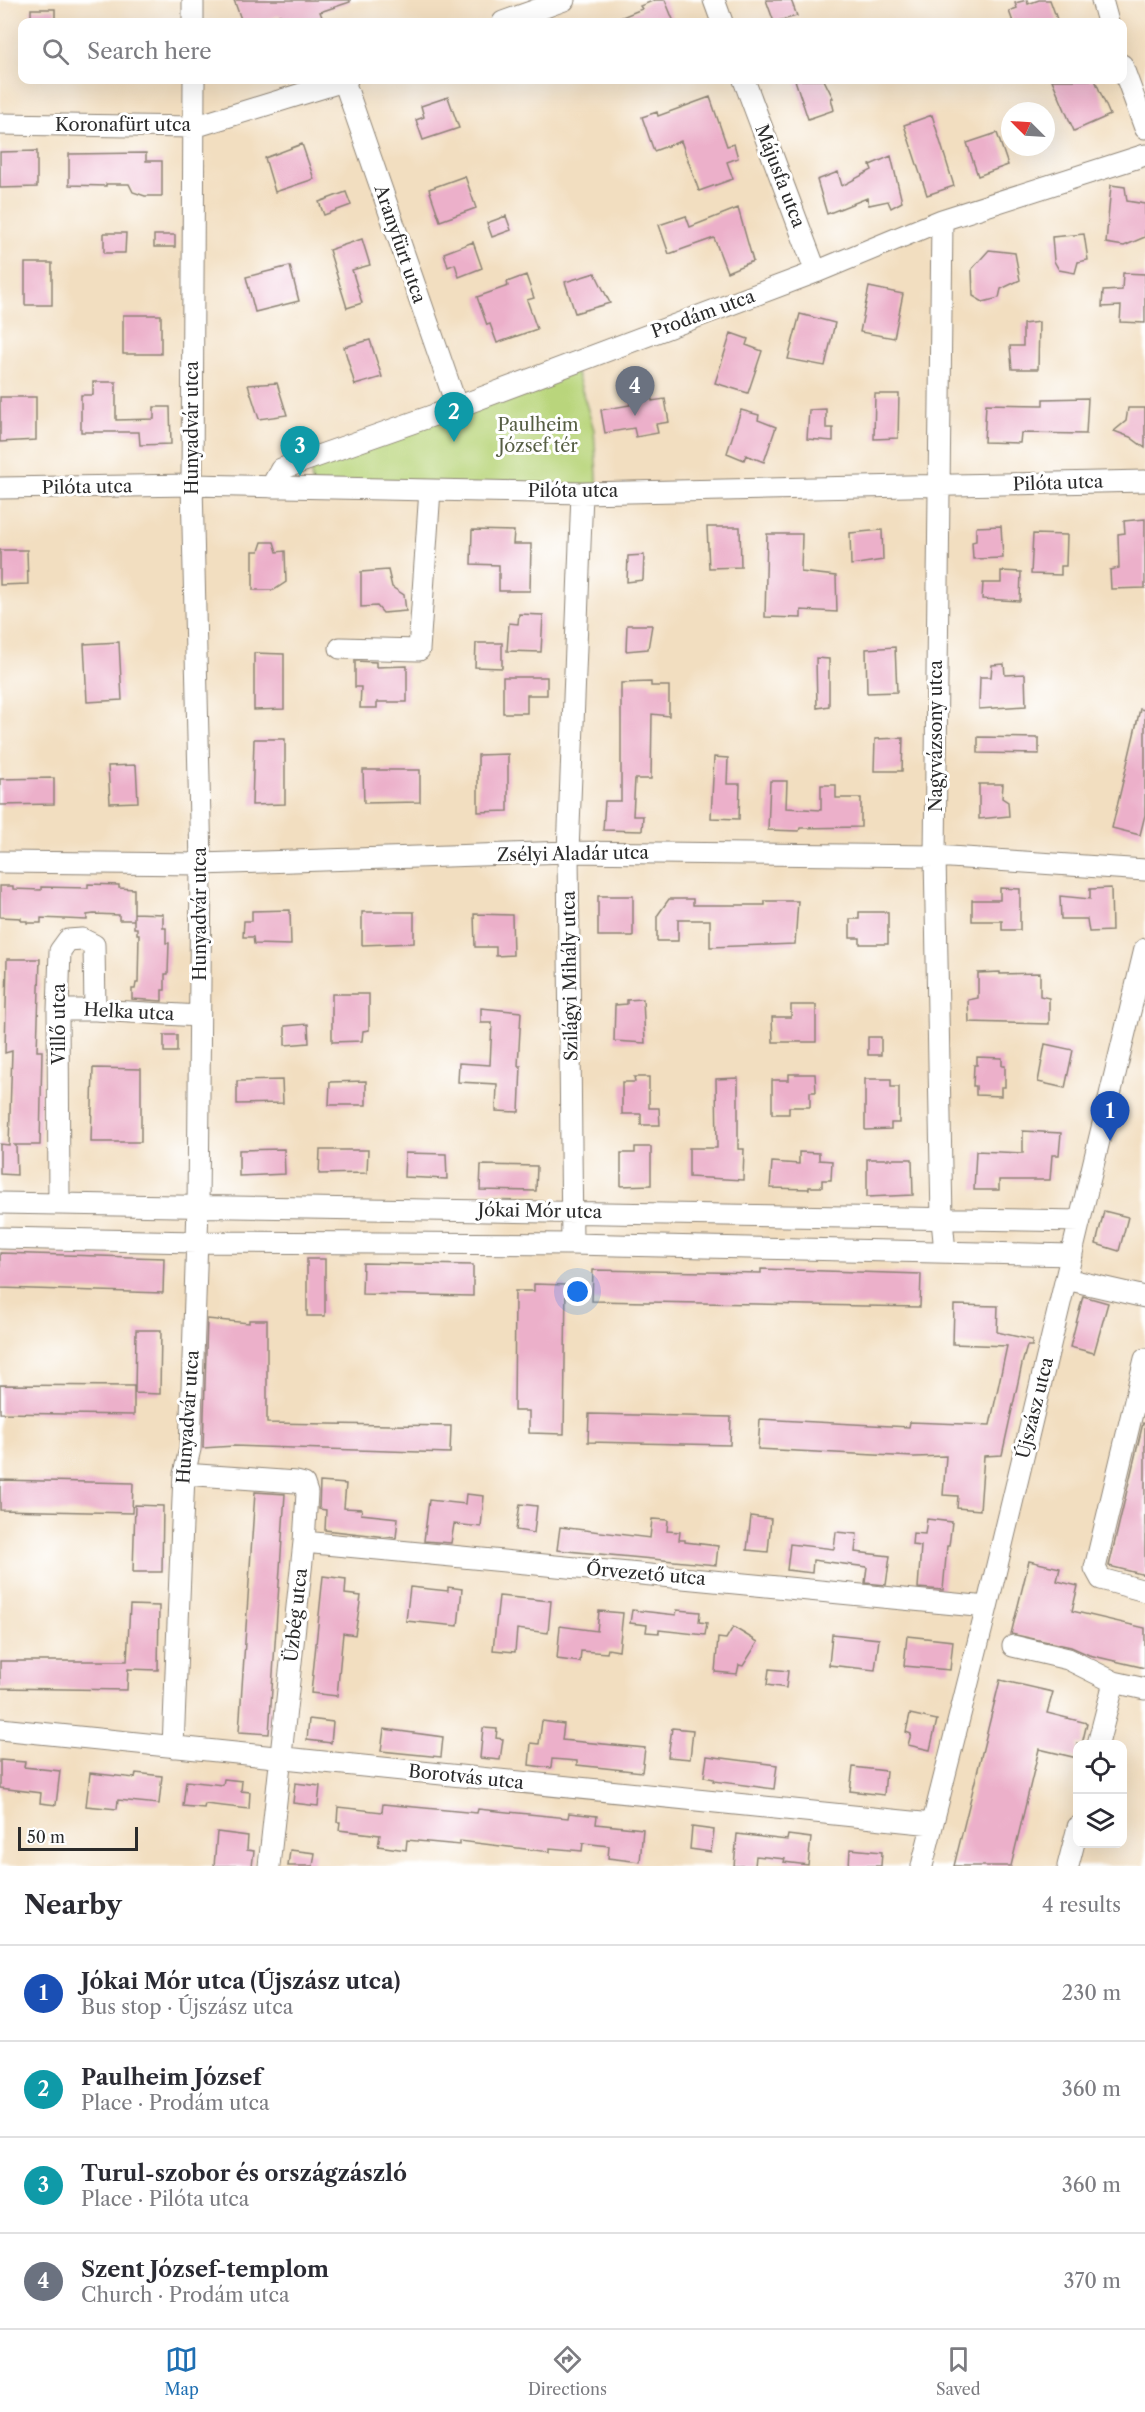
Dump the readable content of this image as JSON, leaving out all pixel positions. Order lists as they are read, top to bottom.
{
  "streets": {
    "street": [
      "Koronafürt utca",
      "Májusfa utca",
      "Aranyfürt utca",
      "Prodám utca",
      "Hunyadvár utca",
      "Pilóta utca",
      "Nagyvázsony utca",
      "Zsélyi Aladár utca",
      "Szilágyi Mihály utca",
      "Helka utca",
      "Villő utca",
      "Jókai Mór utca",
      "Újszász utca",
      "Őrvezető utca",
      "Üzbég utca",
      "Borotvás utca"
    ]
  },
  "crossings": [
    ["Koronafürt utca", "Hunyadvár utca"],
    ["Májusfa utca", "Prodám utca"],
    ["Aranyfürt utca", "Prodám utca"],
    ["Prodám utca", "Pilóta utca"],
    ["Prodám utca", "Nagyvázsony utca"],
    ["Hunyadvár utca", "Pilóta utca"],
    ["Hunyadvár utca", "Zsélyi Aladár utca"],
    ["Hunyadvár utca", "Helka utca"],
    ["Hunyadvár utca", "Jókai Mór utca"],
    ["Hunyadvár utca", "Üzbég utca"],
    ["Hunyadvár utca", "Borotvás utca"],
    ["Pilóta utca", "Nagyvázsony utca"],
    ["Pilóta utca", "Szilágyi Mihály utca"],
    ["Nagyvázsony utca", "Zsélyi Aladár utca"],
    ["Nagyvázsony utca", "Jókai Mór utca"],
    ["Zsélyi Aladár utca", "Szilágyi Mihály utca"],
    ["Szilágyi Mihály utca", "Jókai Mór utca"],
    ["Helka utca", "Villő utca"],
    ["Villő utca", "Jókai Mór utca"],
    ["Jókai Mór utca", "Újszász utca"],
    ["Újszász utca", "Őrvezető utca"],
    ["Újszász utca", "Borotvás utca"],
    ["Őrvezető utca", "Üzbég utca"],
    ["Üzbég utca", "Borotvás utca"]
  ],
  "parks": ["Paulheim József tér"],
  "scale_bar": "50 m",
  "north": "top left",
  "page": {
    "search": "Search here",
    "pins": [
      "4",
      "2",
      "3",
      "1"
    ],
    "scale": "50 m",
    "heading": ["Nearby", "4 results"],
    "list": [
      {
        "mark": "1",
        "name": "Jókai Mór utca (Újszász utca)",
        "note": "Bus stop · Újszász utca",
        "value": "230 m"
      },
      {
        "mark": "2",
        "name": "Paulheim József",
        "note": "Place · Prodám utca",
        "value": "360 m"
      },
      {
        "mark": "3",
        "name": "Turul-szobor és országzászló",
        "note": "Place · Pilóta utca",
        "value": "360 m"
      },
      {
        "mark": "4",
        "name": "Szent József-templom",
        "note": "Church · Prodám utca",
        "value": "370 m"
      }
    ],
    "nav": ["Map", "Directions", "Saved"]
  }
}
